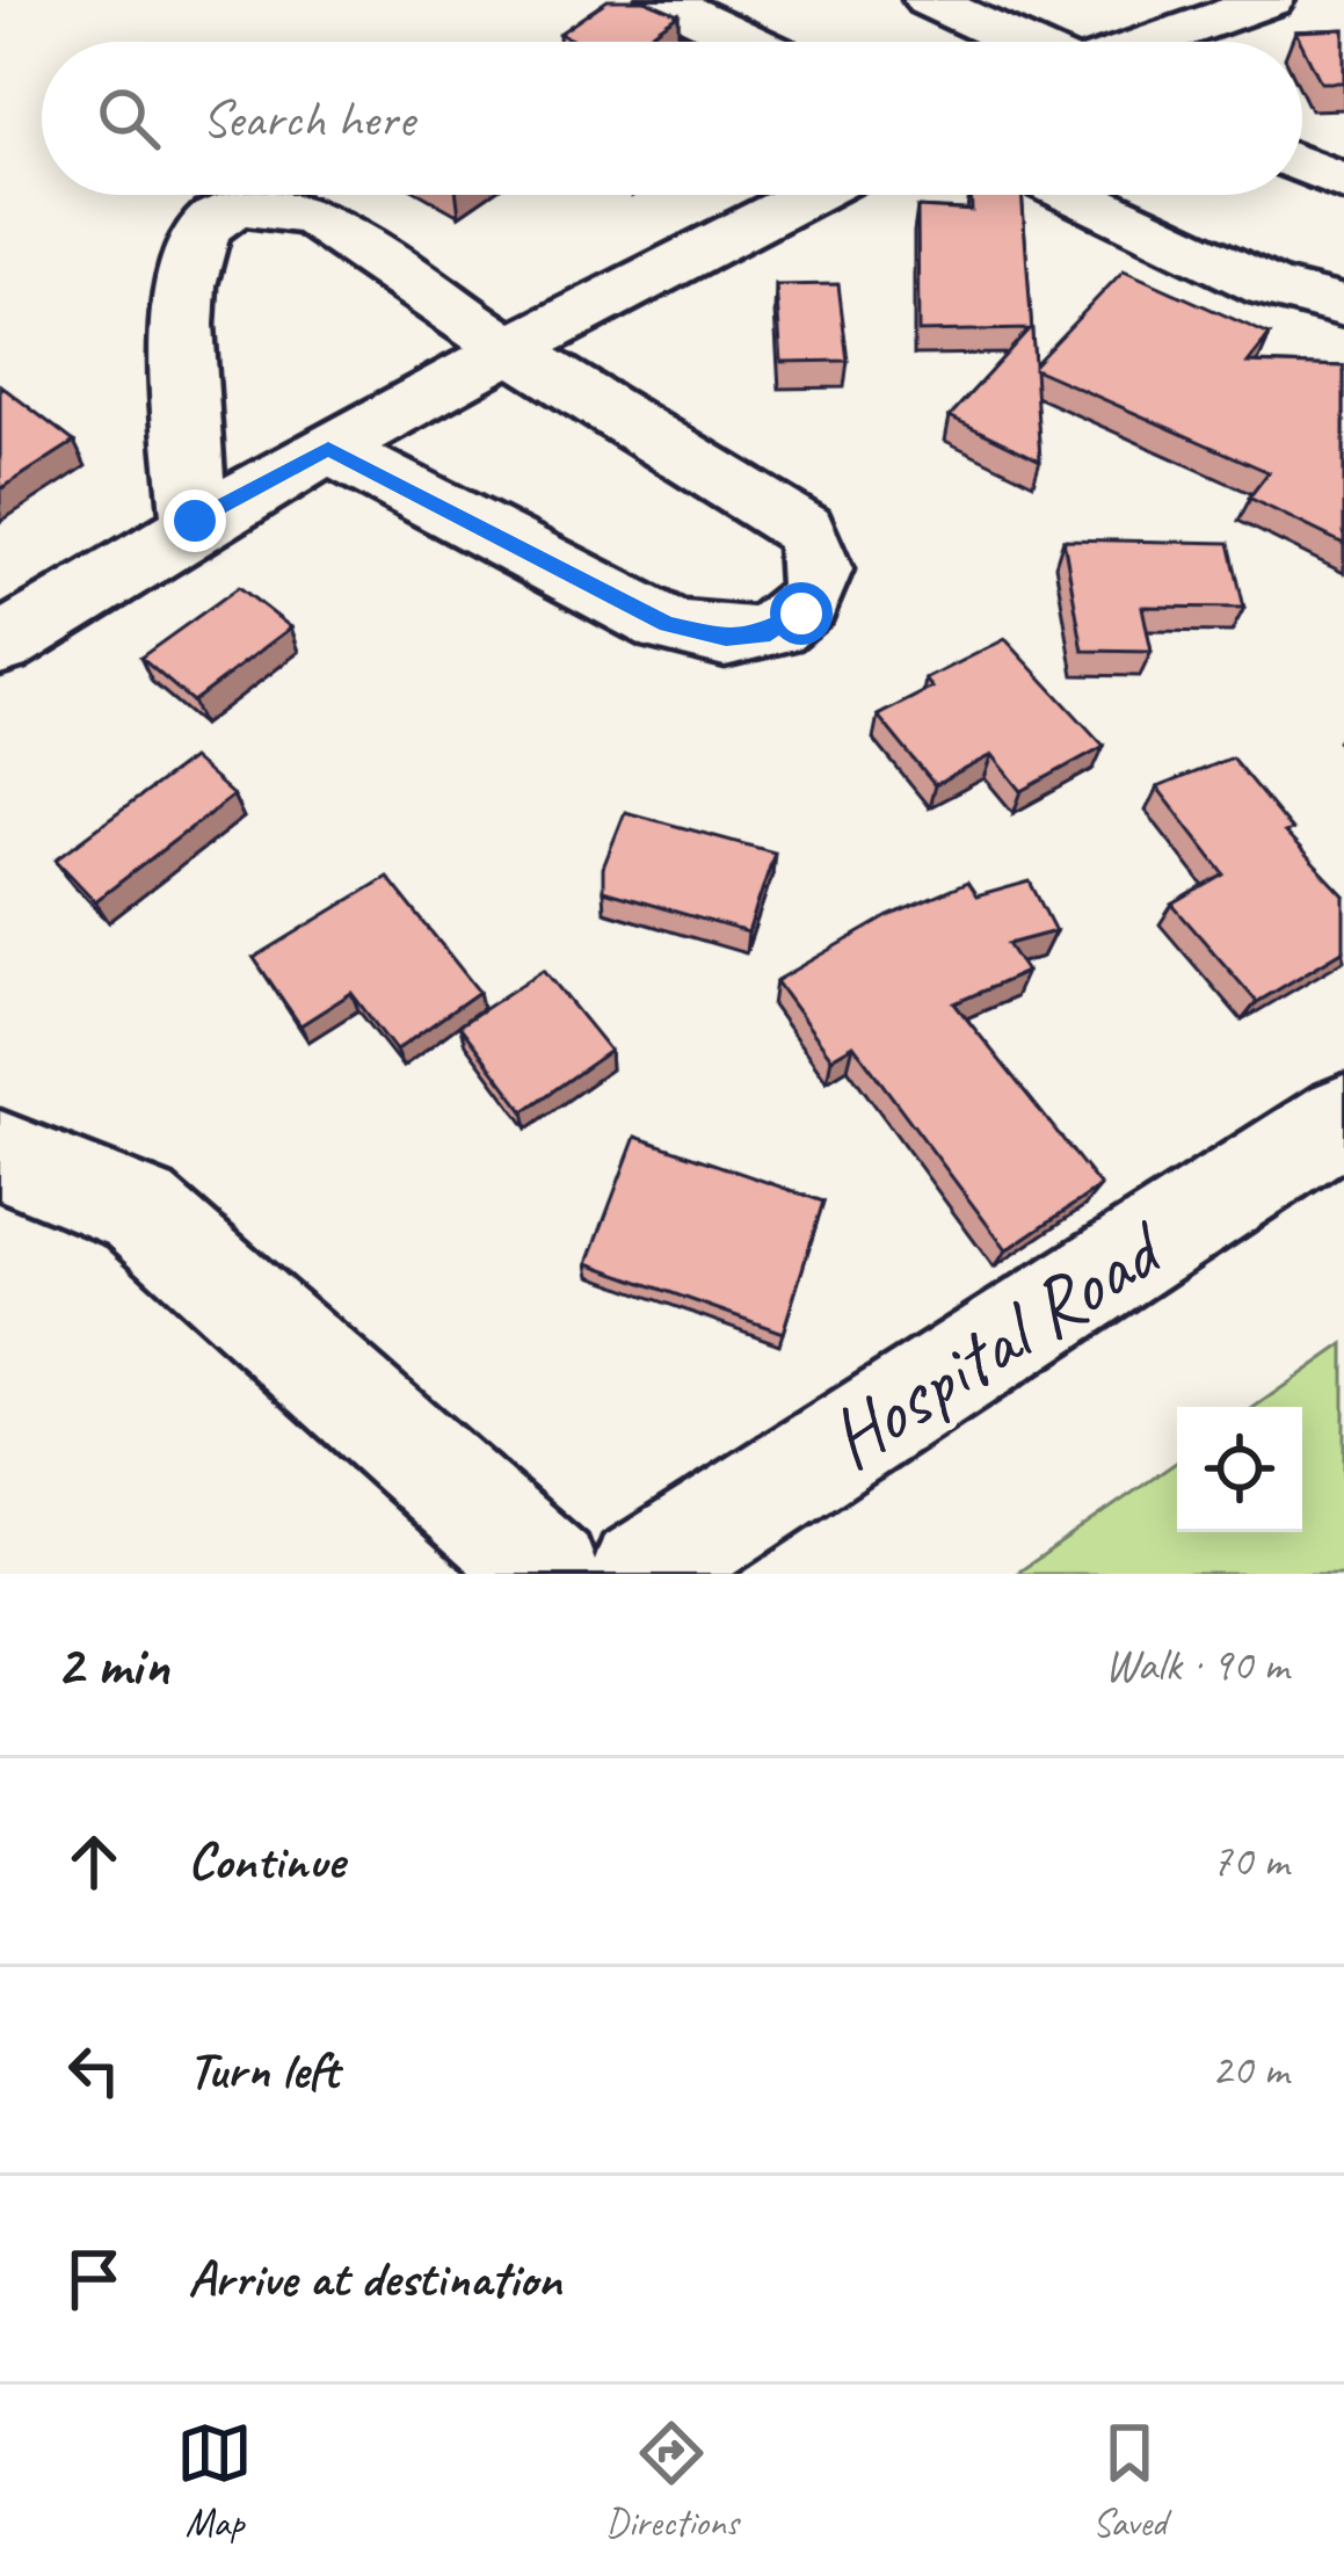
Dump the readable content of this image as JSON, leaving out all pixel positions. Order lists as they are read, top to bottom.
{
  "streets": {
    "street": ["Hospital Road"]
  },
  "page": {
    "search": "Search here",
    "heading": ["2 min", "Walk · 90 m"],
    "list": [
      ["Continue", "70 m"],
      ["Turn left", "20 m"],
      "Arrive at destination"
    ],
    "nav": ["Map", "Directions", "Saved"]
  }
}
